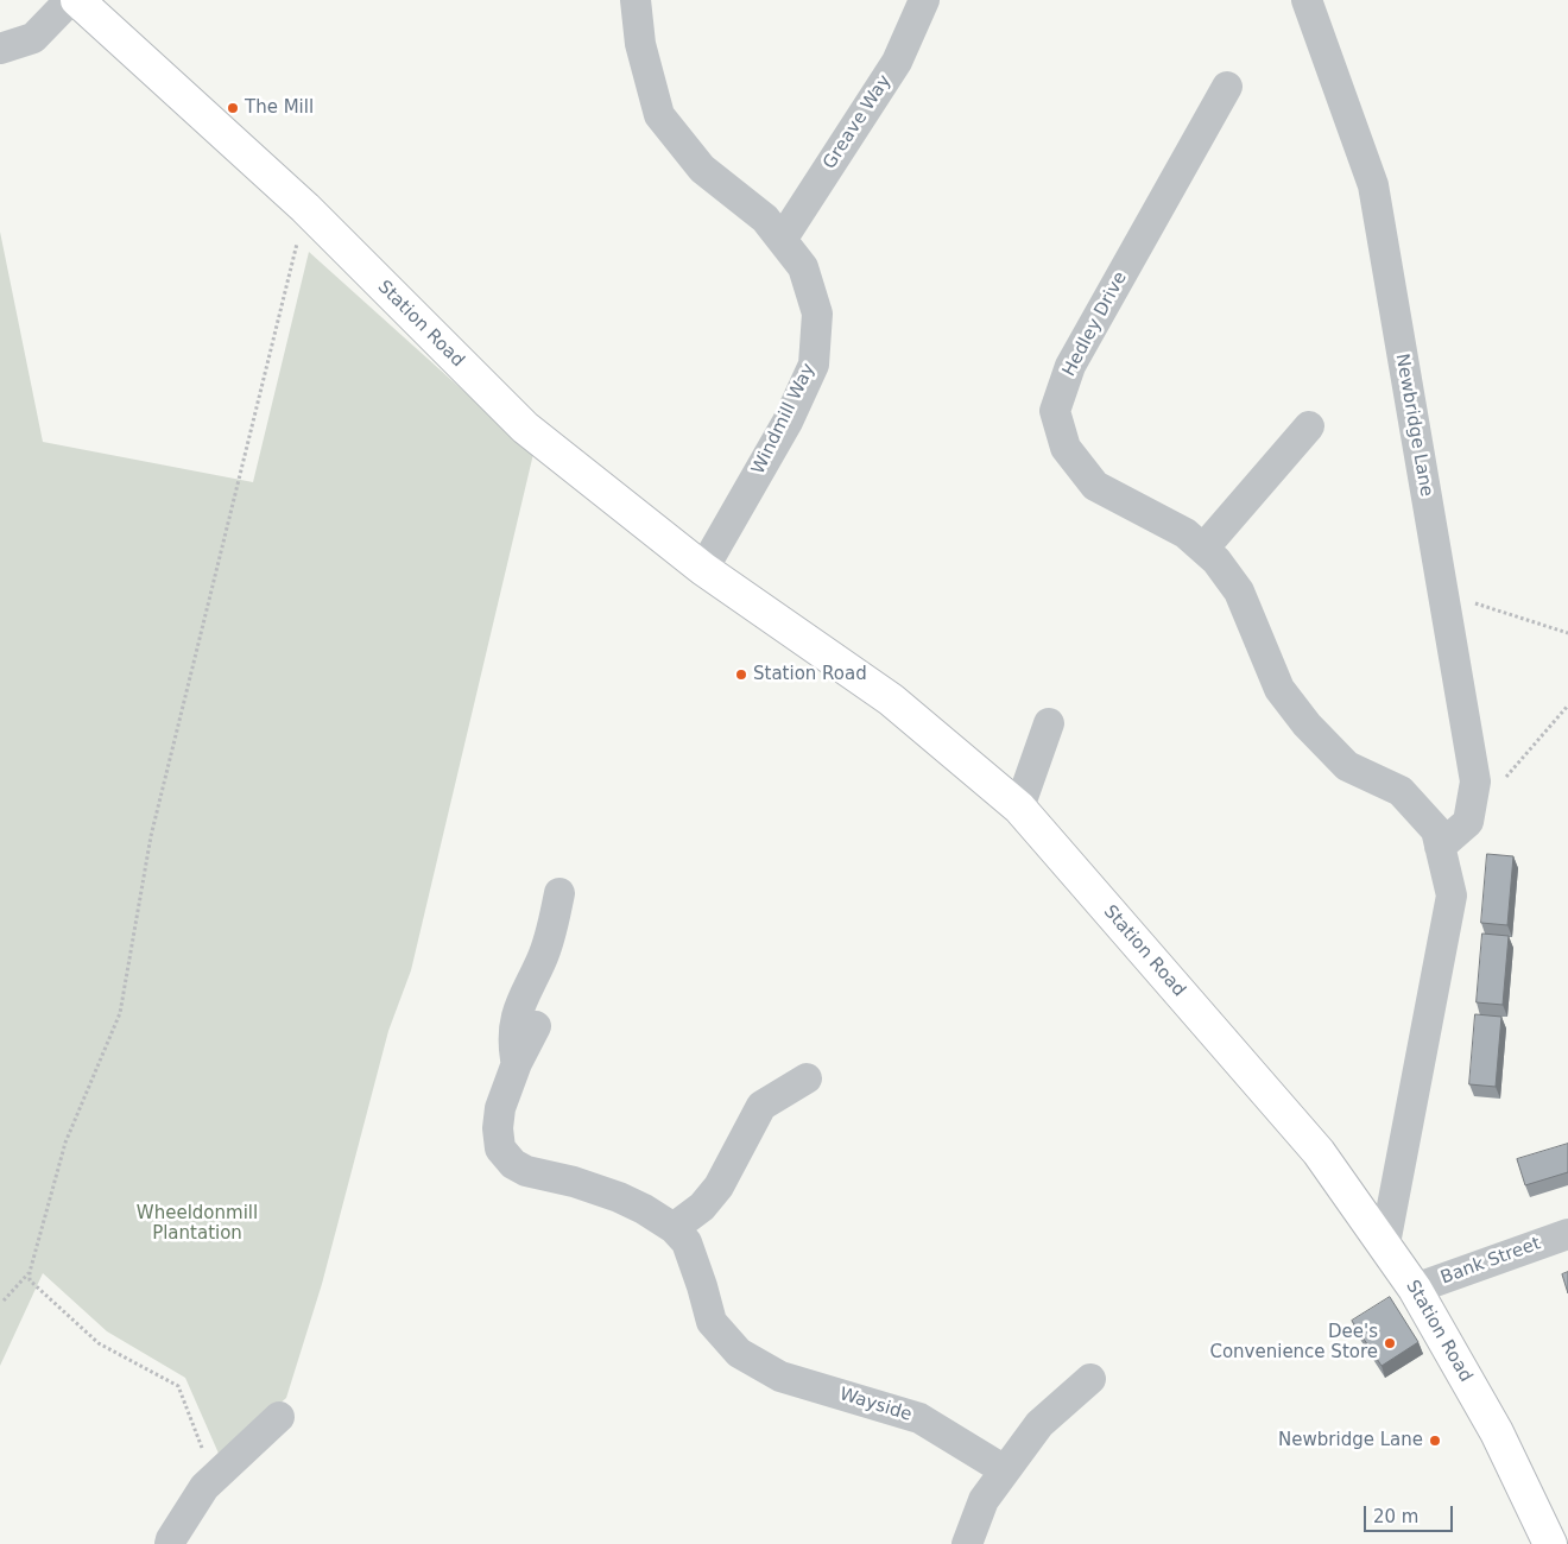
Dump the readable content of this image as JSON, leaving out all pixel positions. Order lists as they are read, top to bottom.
{
  "streets": {
    "main road": ["Station Road"],
    "street": [
      "Greave Way",
      "Hedley Drive",
      "Windmill Way",
      "Newbridge Lane",
      "Bank Street",
      "Wayside"
    ]
  },
  "crossings": [
    ["Greave Way", "Windmill Way"],
    ["Station Road", "Windmill Way"],
    ["Station Road", "Bank Street"],
    ["Hedley Drive", "Newbridge Lane"]
  ],
  "parks": ["Wheeldonmill Plantation"],
  "places": [
    "The Mill",
    "Station Road",
    "Dee's Convenience Store",
    "Newbridge Lane"
  ],
  "scale_bar": "20 m"
}
